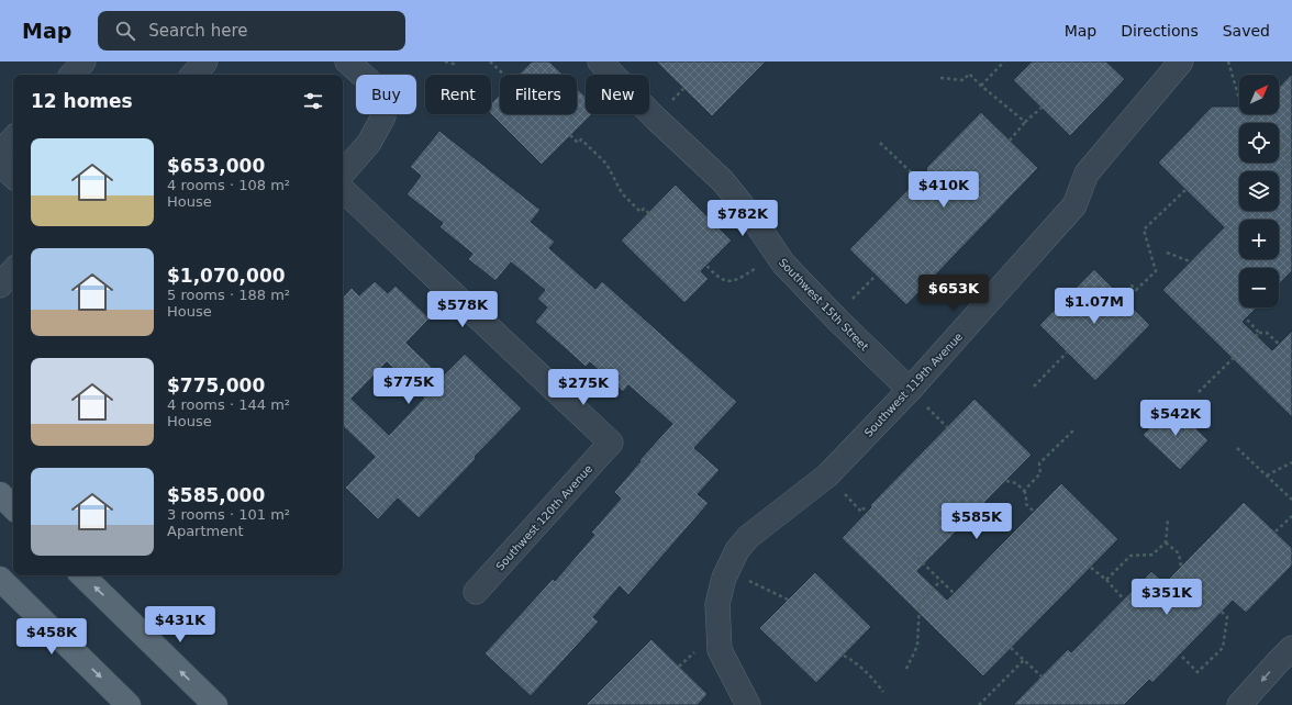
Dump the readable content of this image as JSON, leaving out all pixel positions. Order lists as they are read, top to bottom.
{
  "streets": {
    "street": ["Southwest 15th Street", "Southwest 119th Avenue", "Southwest 120th Avenue"]
  },
  "crossings": [
    ["Southwest 15th Street", "Southwest 119th Avenue"]
  ],
  "north": "top right",
  "page": {
    "header": "Map",
    "search": "Search here",
    "nav": ["Map", "Directions", "Saved"],
    "map_buttons": ["+", "−"],
    "chip": [
      "Buy",
      "Rent",
      "Filters",
      "New"
    ],
    "heading": "12 homes",
    "list": [
      {
        "name": "$653,000",
        "note": "4 rooms · 108 m² · House"
      },
      {
        "name": "$1,070,000",
        "note": "5 rooms · 188 m² · House"
      },
      {
        "name": "$775,000",
        "note": "4 rooms · 144 m² · House"
      },
      {
        "name": "$585,000",
        "note": "3 rooms · 101 m² · Apartment"
      }
    ],
    "price": [
      "$410K",
      "$782K",
      "$653K",
      "$1.07M",
      "$578K",
      "$775K",
      "$275K",
      "$542K",
      "$585K",
      "$351K",
      "$431K",
      "$458K"
    ]
  }
}
